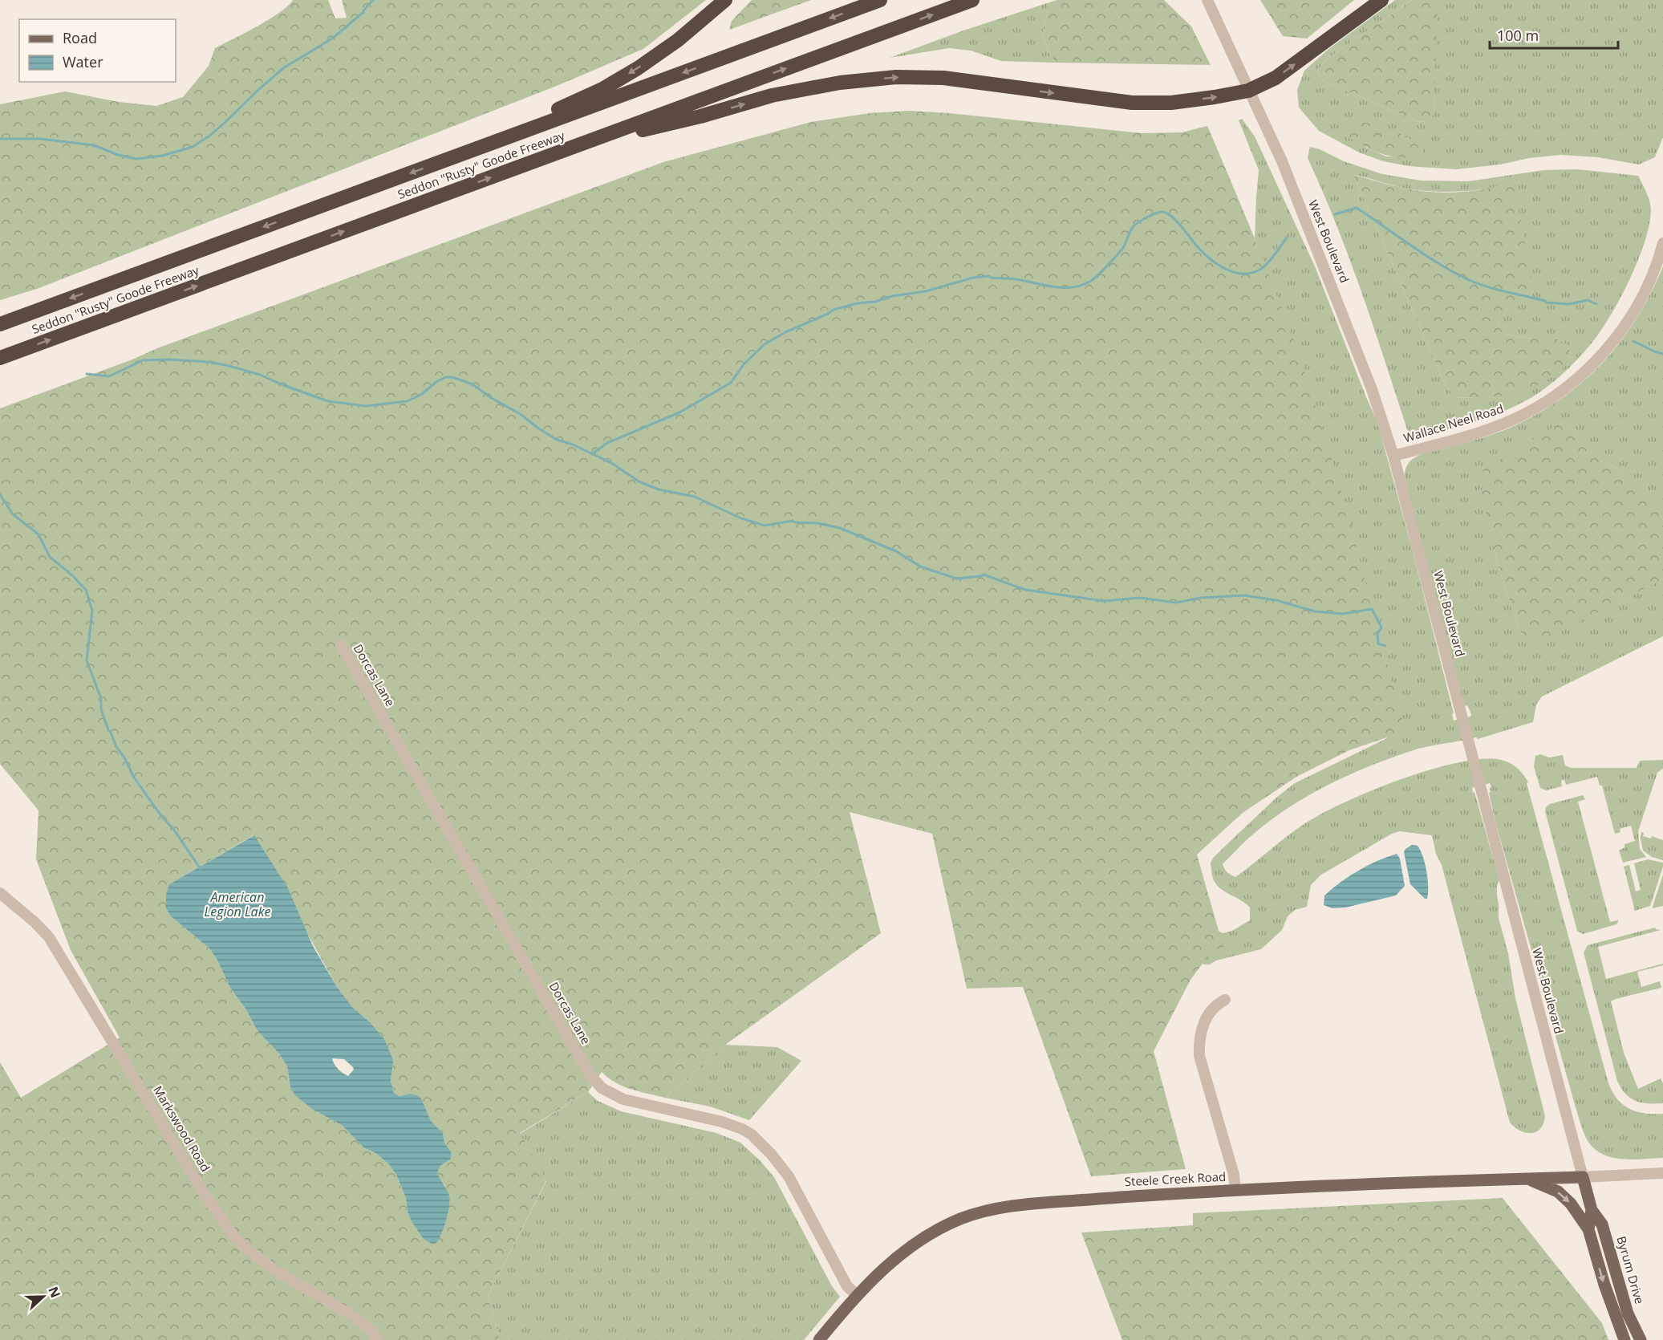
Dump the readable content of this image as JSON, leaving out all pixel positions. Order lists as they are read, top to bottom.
{
  "streets": {
    "highway": ["Seddon \"Rusty\" Goode Freeway"],
    "main road": ["Steele Creek Road", "Byrum Drive"],
    "street": [
      "West Boulevard",
      "Wallace Neel Road",
      "Dorcas Lane",
      "Markswood Road"
    ]
  },
  "crossings": [
    ["West Boulevard", "Wallace Neel Road"],
    ["West Boulevard", "Steele Creek Road"],
    ["West Boulevard", "Byrum Drive"],
    ["Dorcas Lane", "Steele Creek Road"],
    ["Steele Creek Road", "Byrum Drive"]
  ],
  "water": ["American Legion Lake"],
  "legend": ["Road", "Water"],
  "scale_bar": "100 m",
  "north": "right"
}
